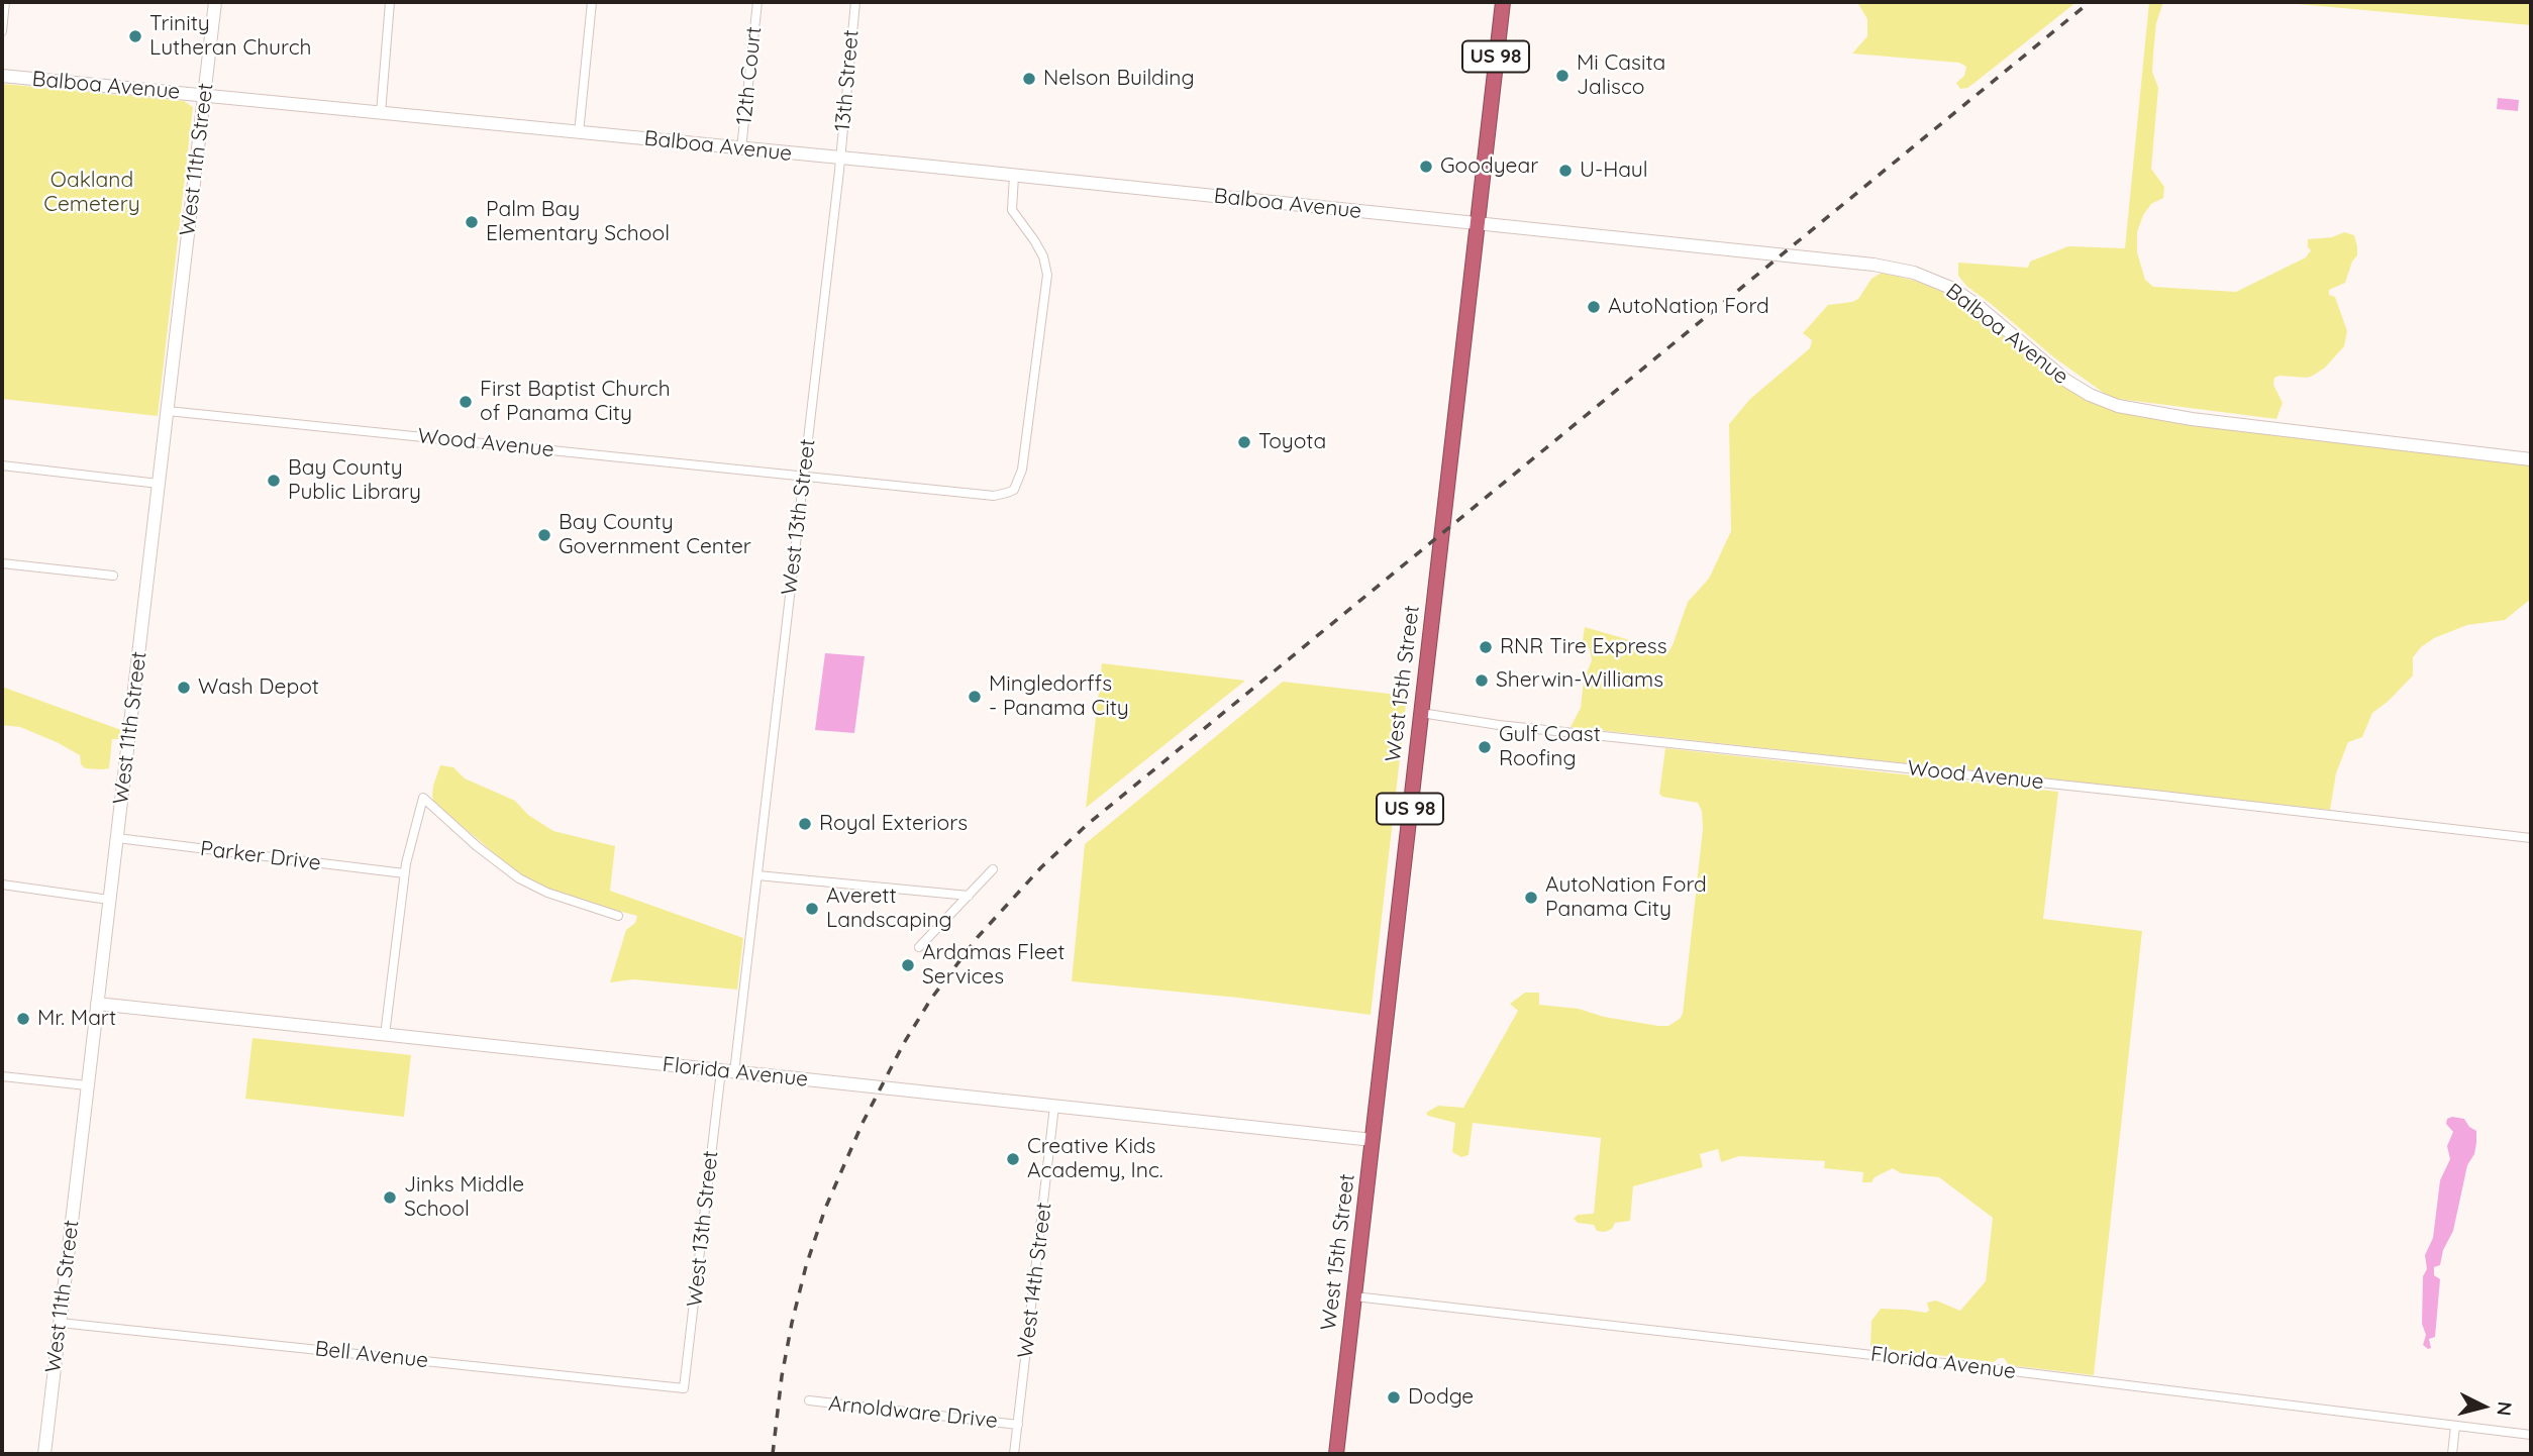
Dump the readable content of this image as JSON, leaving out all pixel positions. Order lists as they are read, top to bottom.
{
  "streets": {
    "highway": ["US 98", "West 15th Street"],
    "street": [
      "12th Court",
      "13th Street",
      "Balboa Avenue",
      "West 11th Street",
      "Wood Avenue",
      "West 13th Street",
      "Parker Drive",
      "Florida Avenue",
      "West 14th Street",
      "Bell Avenue",
      "Arnoldware Drive"
    ]
  },
  "crossings": [
    ["12th Court", "Balboa Avenue"],
    ["13th Street", "Balboa Avenue"],
    ["13th Street", "West 13th Street"],
    ["Balboa Avenue", "West 11th Street"],
    ["Balboa Avenue", "Wood Avenue"],
    ["Balboa Avenue", "West 13th Street"],
    ["Balboa Avenue", "West 15th Street"],
    ["West 11th Street", "Wood Avenue"],
    ["West 11th Street", "Parker Drive"],
    ["West 11th Street", "Florida Avenue"],
    ["West 11th Street", "Bell Avenue"],
    ["Wood Avenue", "West 13th Street"],
    ["Wood Avenue", "West 15th Street"],
    ["West 13th Street", "Florida Avenue"],
    ["West 13th Street", "Bell Avenue"],
    ["West 15th Street", "Florida Avenue"],
    ["Florida Avenue", "West 14th Street"],
    ["West 14th Street", "Arnoldware Drive"]
  ],
  "parks": ["Oakland Cemetery"],
  "places": [
    "Trinity Lutheran Church",
    "Mi Casita Jalisco",
    "Nelson Building",
    "Goodyear",
    "U-Haul",
    "Palm Bay Elementary School",
    "AutoNation Ford",
    "First Baptist Church of Panama City",
    "Toyota",
    "Bay County Public Library",
    "Bay County Government Center",
    "RNR Tire Express",
    "Sherwin-Williams",
    "Wash Depot",
    "Mingledorffs - Panama City",
    "Gulf Coast Roofing",
    "Royal Exteriors",
    "AutoNation Ford Panama City",
    "Averett Landscaping",
    "Ardamas Fleet Services",
    "Mr. Mart",
    "Creative Kids Academy, Inc.",
    "Jinks Middle School",
    "Dodge"
  ],
  "north": "right"
}
